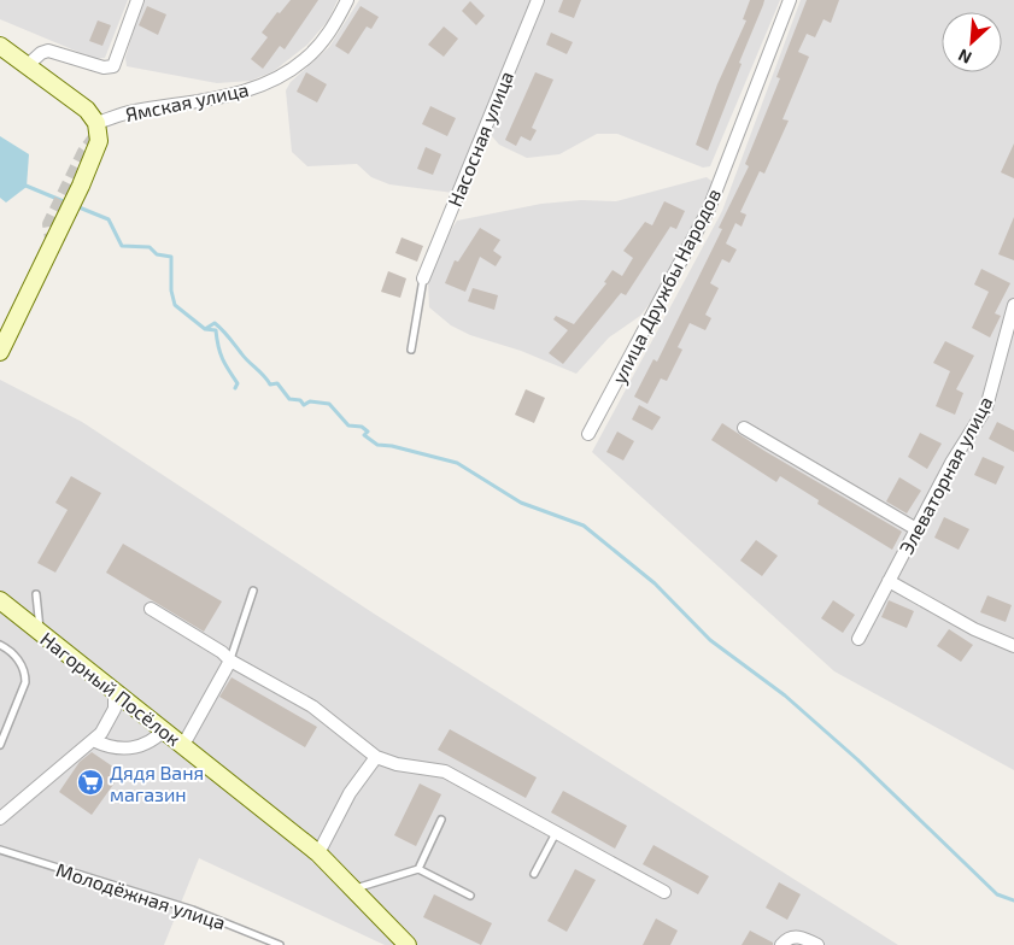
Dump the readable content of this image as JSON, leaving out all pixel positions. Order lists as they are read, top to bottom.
{
  "streets": {
    "street": [
      "Ямская улица",
      "Насосная улица",
      "улица Дружбы Народов",
      "Элеваторная улица",
      "Нагорный Посёлок"
    ],
    "lane": ["Молодёжная улица"]
  },
  "places": {
    "supermarket": ["Дядя Ваня магазин"]
  },
  "north": "bottom left"
}
